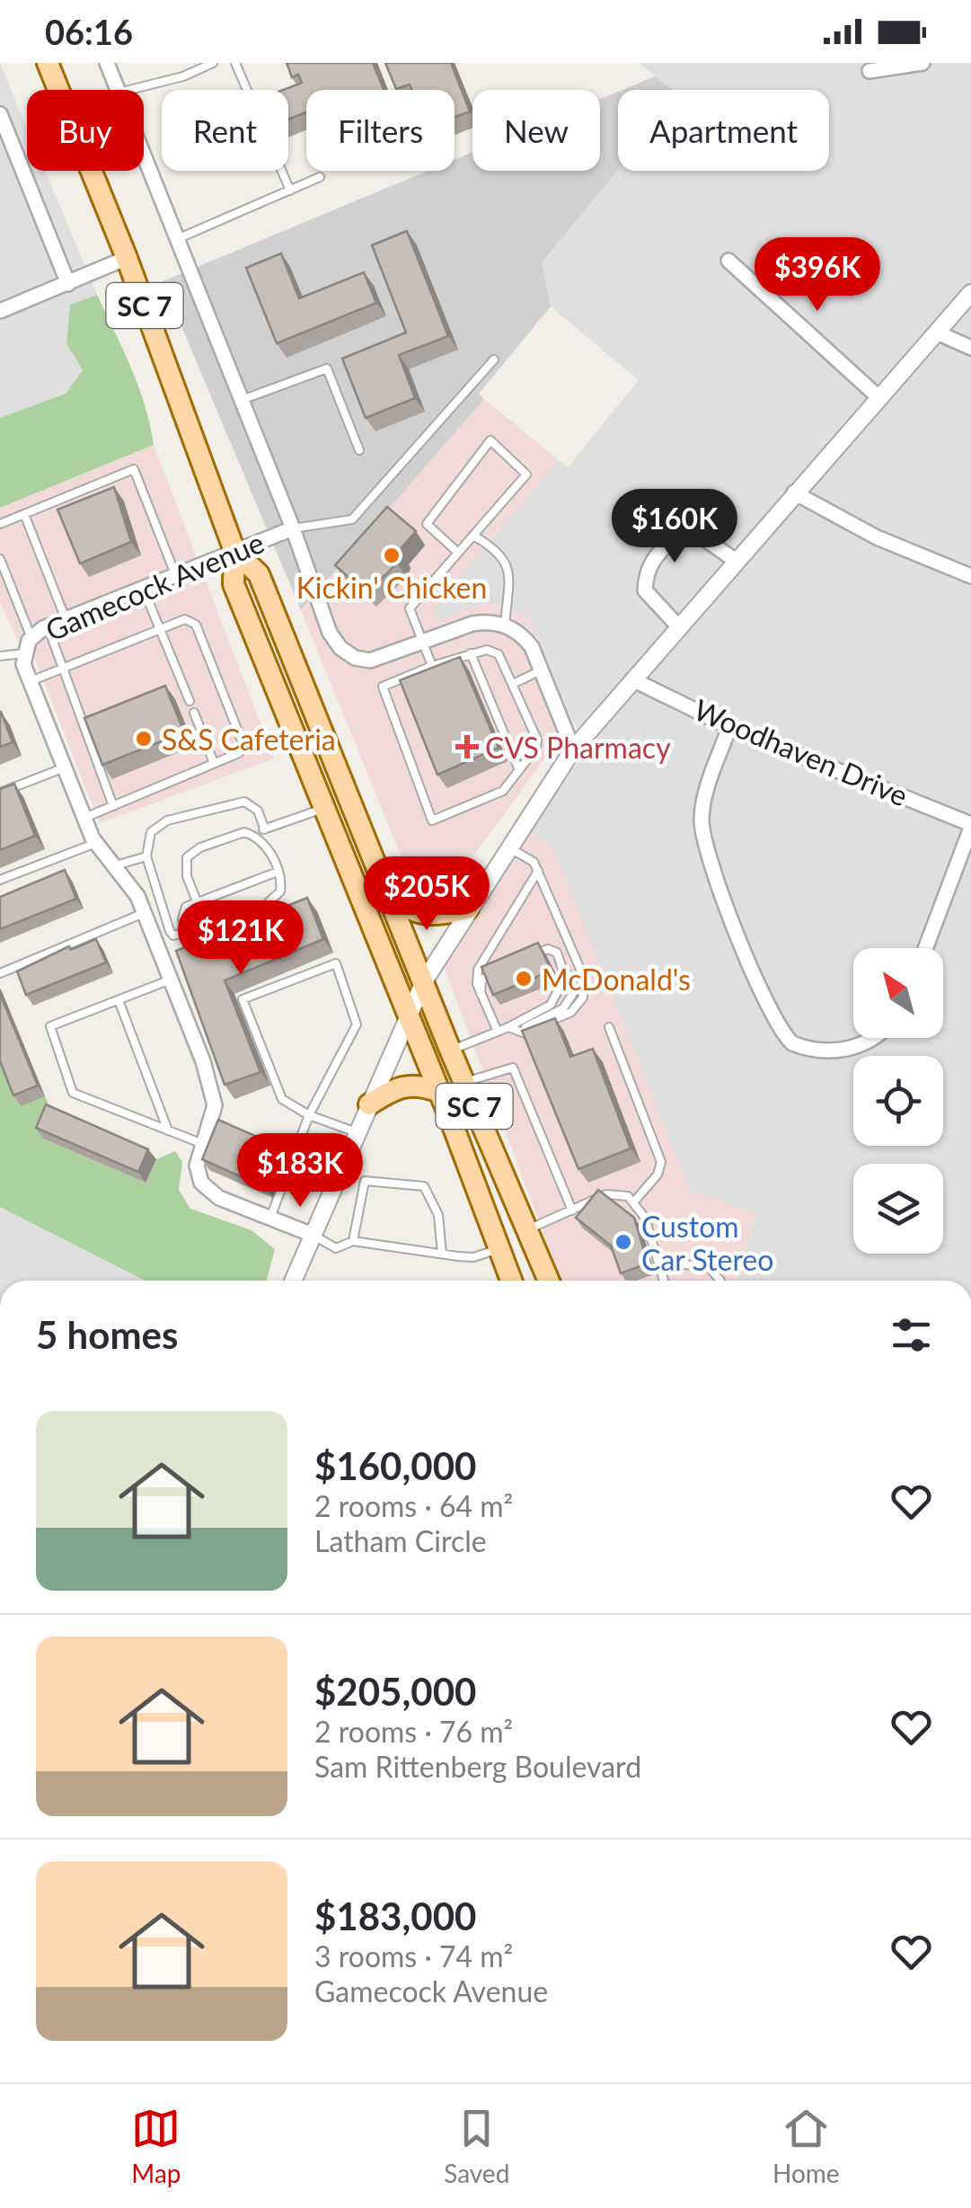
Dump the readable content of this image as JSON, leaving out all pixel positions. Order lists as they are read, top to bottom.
{
  "streets": {
    "main road": ["SC 7"],
    "street": ["Gamecock Avenue", "Woodhaven Drive"]
  },
  "crossings": [
    ["SC 7", "Gamecock Avenue"]
  ],
  "places": {
    "other": [
      "Kickin' Chicken",
      "S&S Cafeteria",
      "McDonald's",
      "Custom Car Stereo"
    ],
    "health": ["CVS Pharmacy"]
  },
  "north": "top left",
  "page": {
    "status": "06:16",
    "chip": [
      "Buy",
      "Rent",
      "Filters",
      "New",
      "Apartment"
    ],
    "price": [
      "$396K",
      "$160K",
      "$205K",
      "$121K",
      "$183K"
    ],
    "heading": "5 homes",
    "list": [
      {
        "name": "$160,000",
        "note": "2 rooms · 64 m² · Latham Circle"
      },
      {
        "name": "$205,000",
        "note": "2 rooms · 76 m² · Sam Rittenberg Boulevard"
      },
      {
        "name": "$183,000",
        "note": "3 rooms · 74 m² · Gamecock Avenue"
      }
    ],
    "tabs": ["Map", "Saved", "Home"]
  }
}
